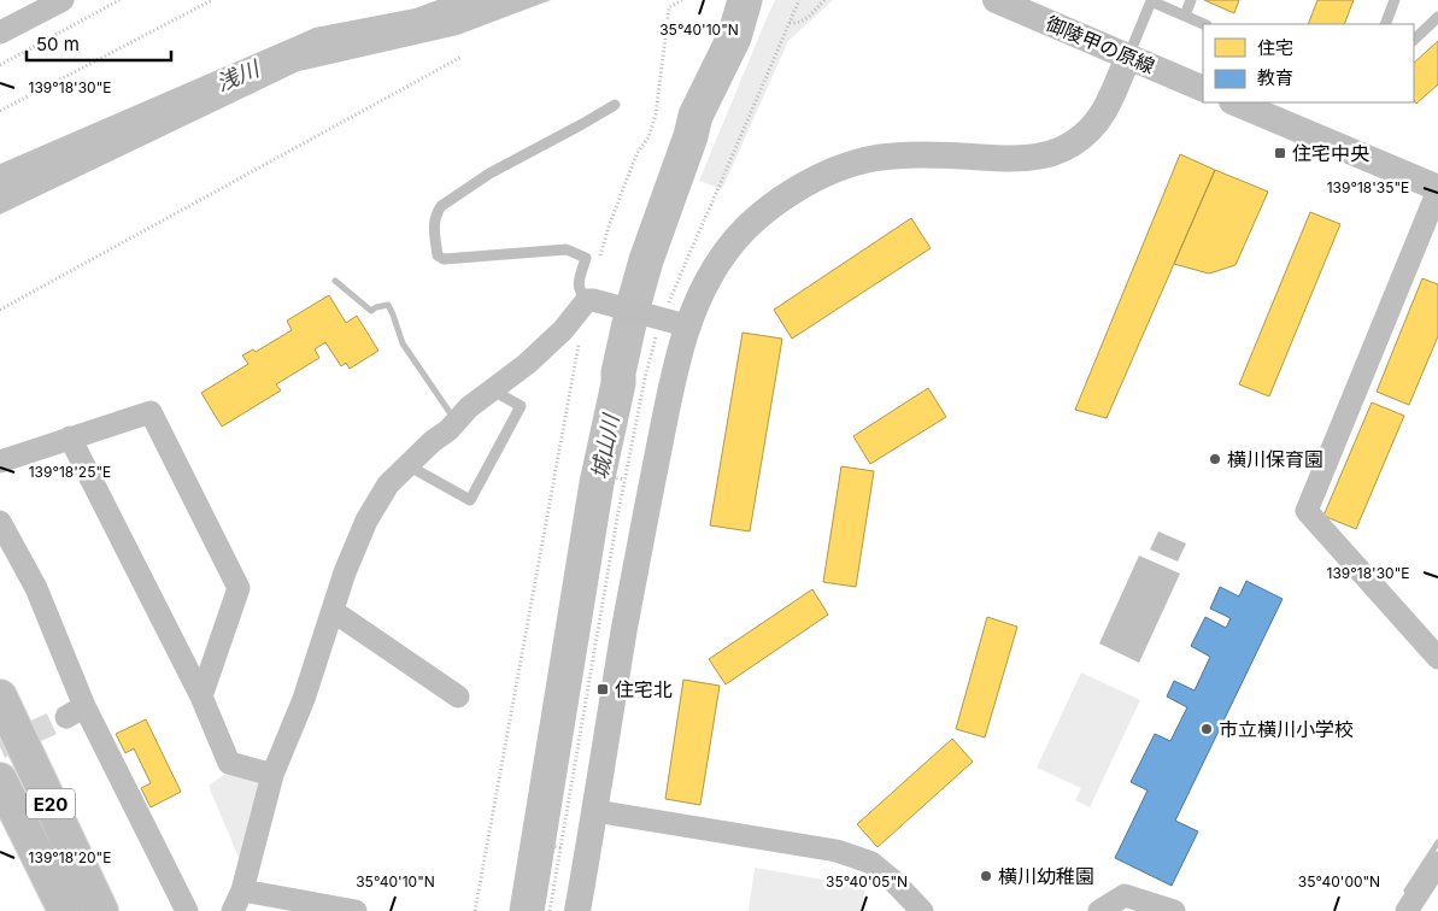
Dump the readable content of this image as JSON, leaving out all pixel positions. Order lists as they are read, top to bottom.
{
  "streets": {
    "highway": ["E20"],
    "street": ["御陵甲の原線"]
  },
  "water": ["浅川", "城山川"],
  "places": {
    "transit": ["住宅中央", "住宅北"],
    "other": ["横川保育園", "市立横川小学校", "横川幼稚園"]
  },
  "legend": ["住宅", "教育"],
  "scale_bar": "50 m",
  "coordinates": [
    "35°40'10\"N",
    "139°18'30\"E",
    "139°18'35\"E",
    "139°18'25\"E",
    "139°18'20\"E",
    "35°40'05\"N",
    "35°40'00\"N"
  ]
}
